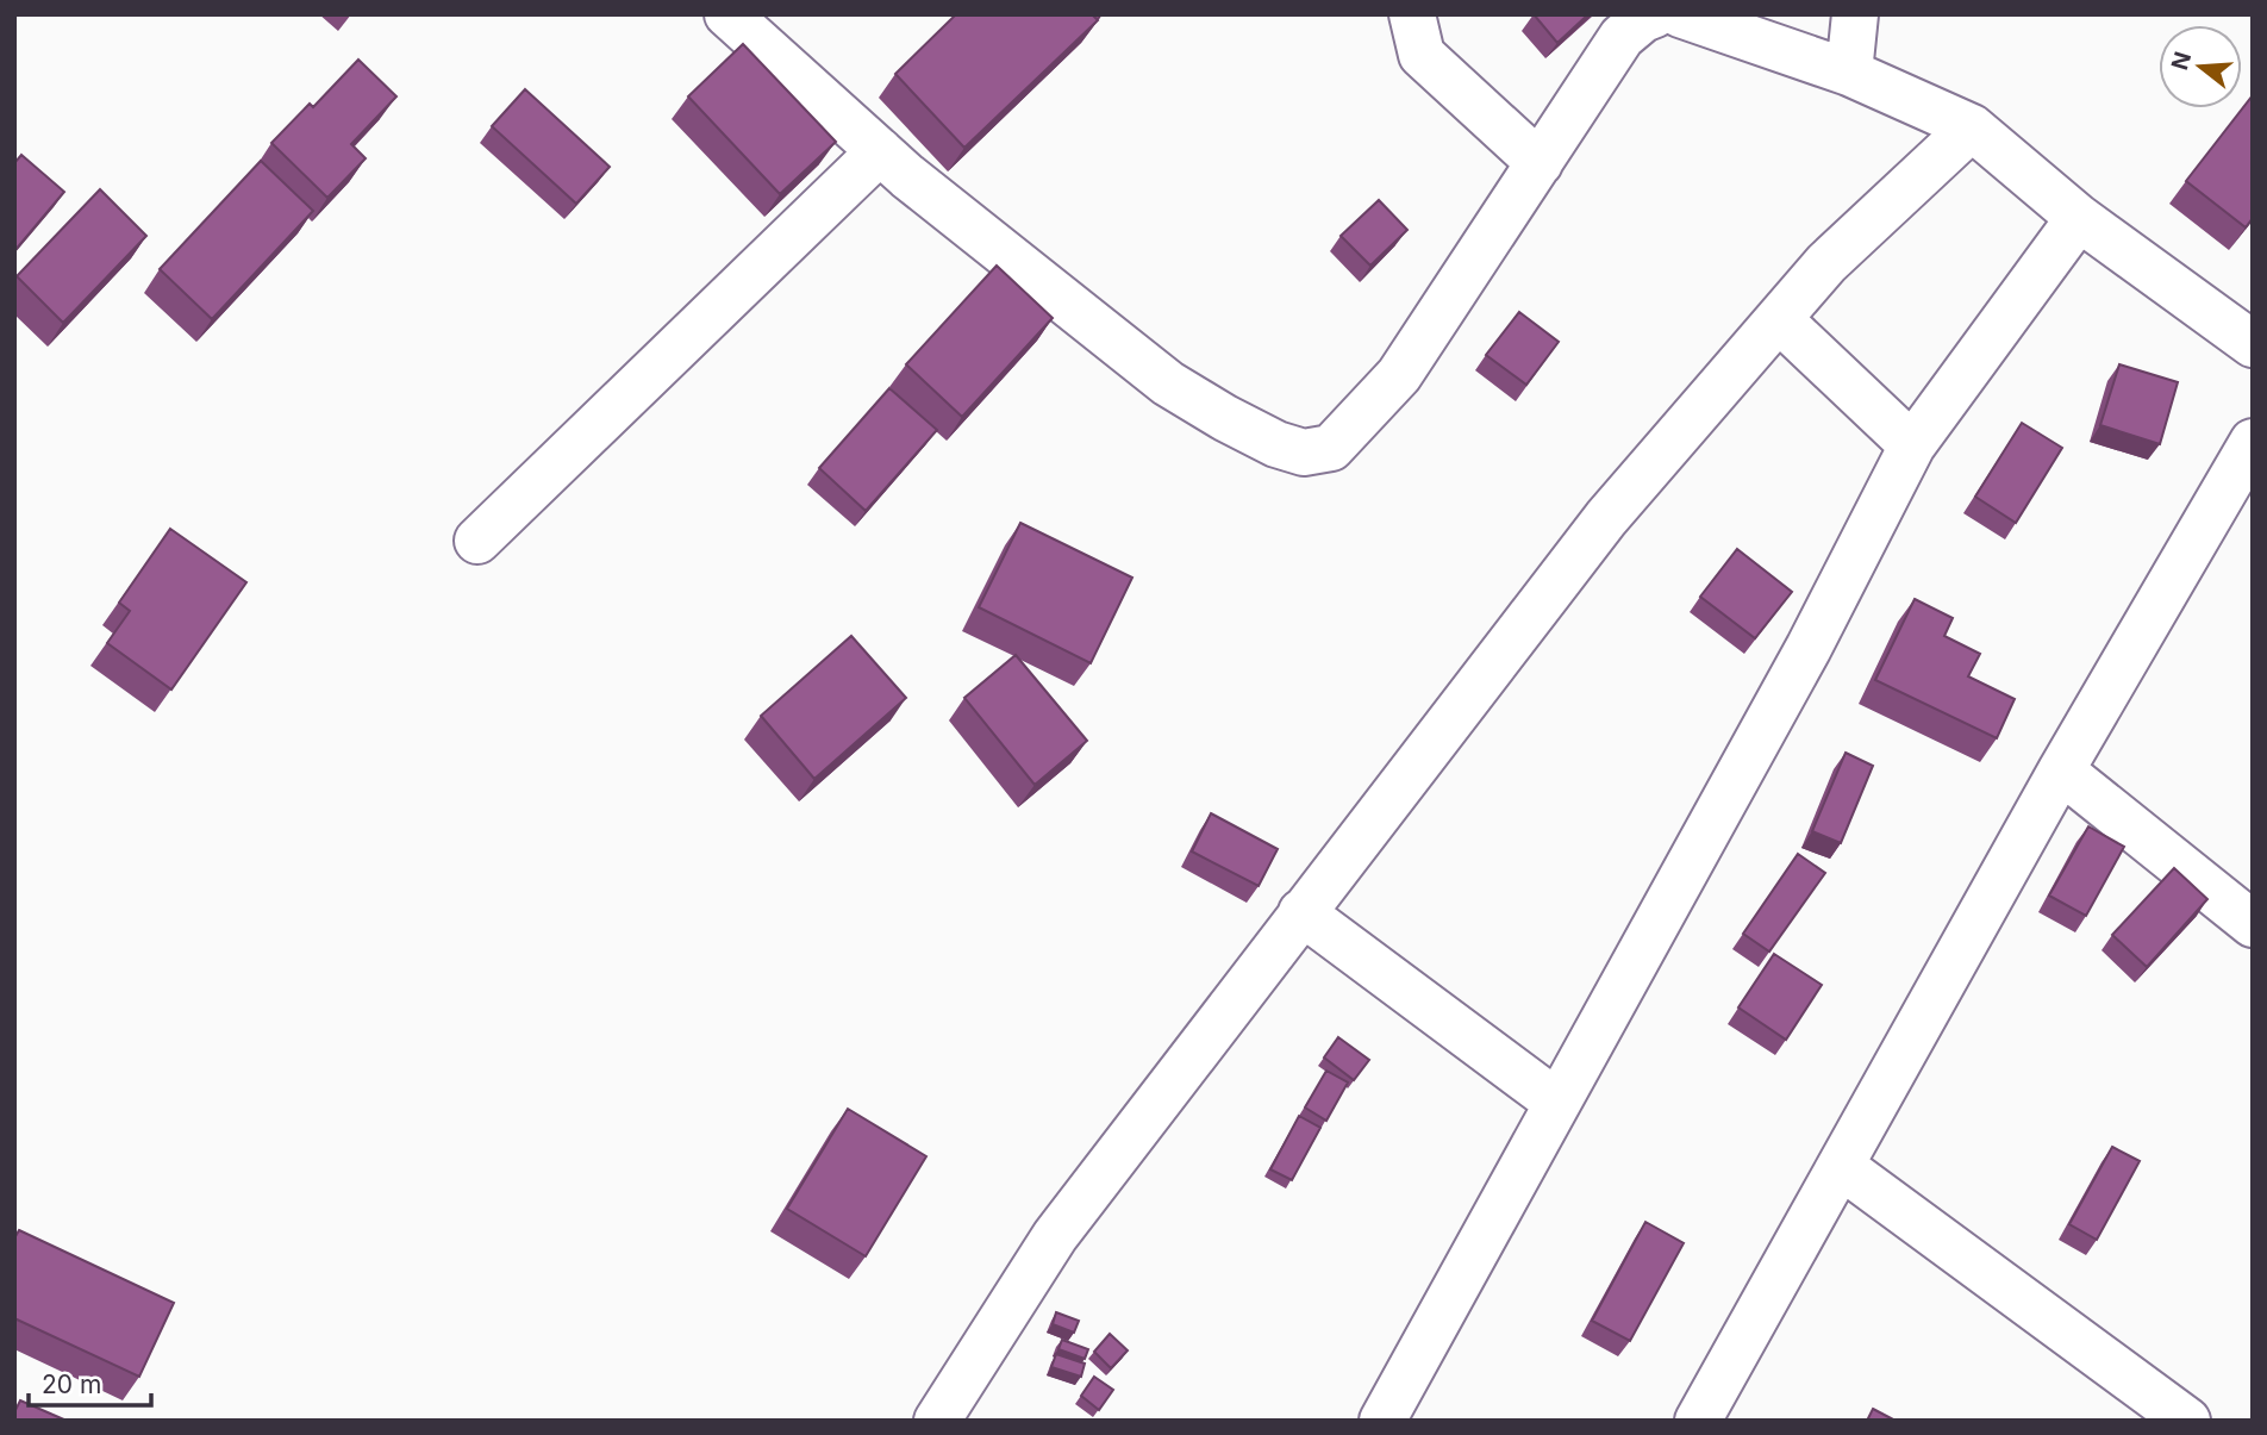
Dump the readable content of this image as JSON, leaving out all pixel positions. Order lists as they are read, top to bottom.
{
  "scale_bar": "20 m",
  "north": "left"
}
